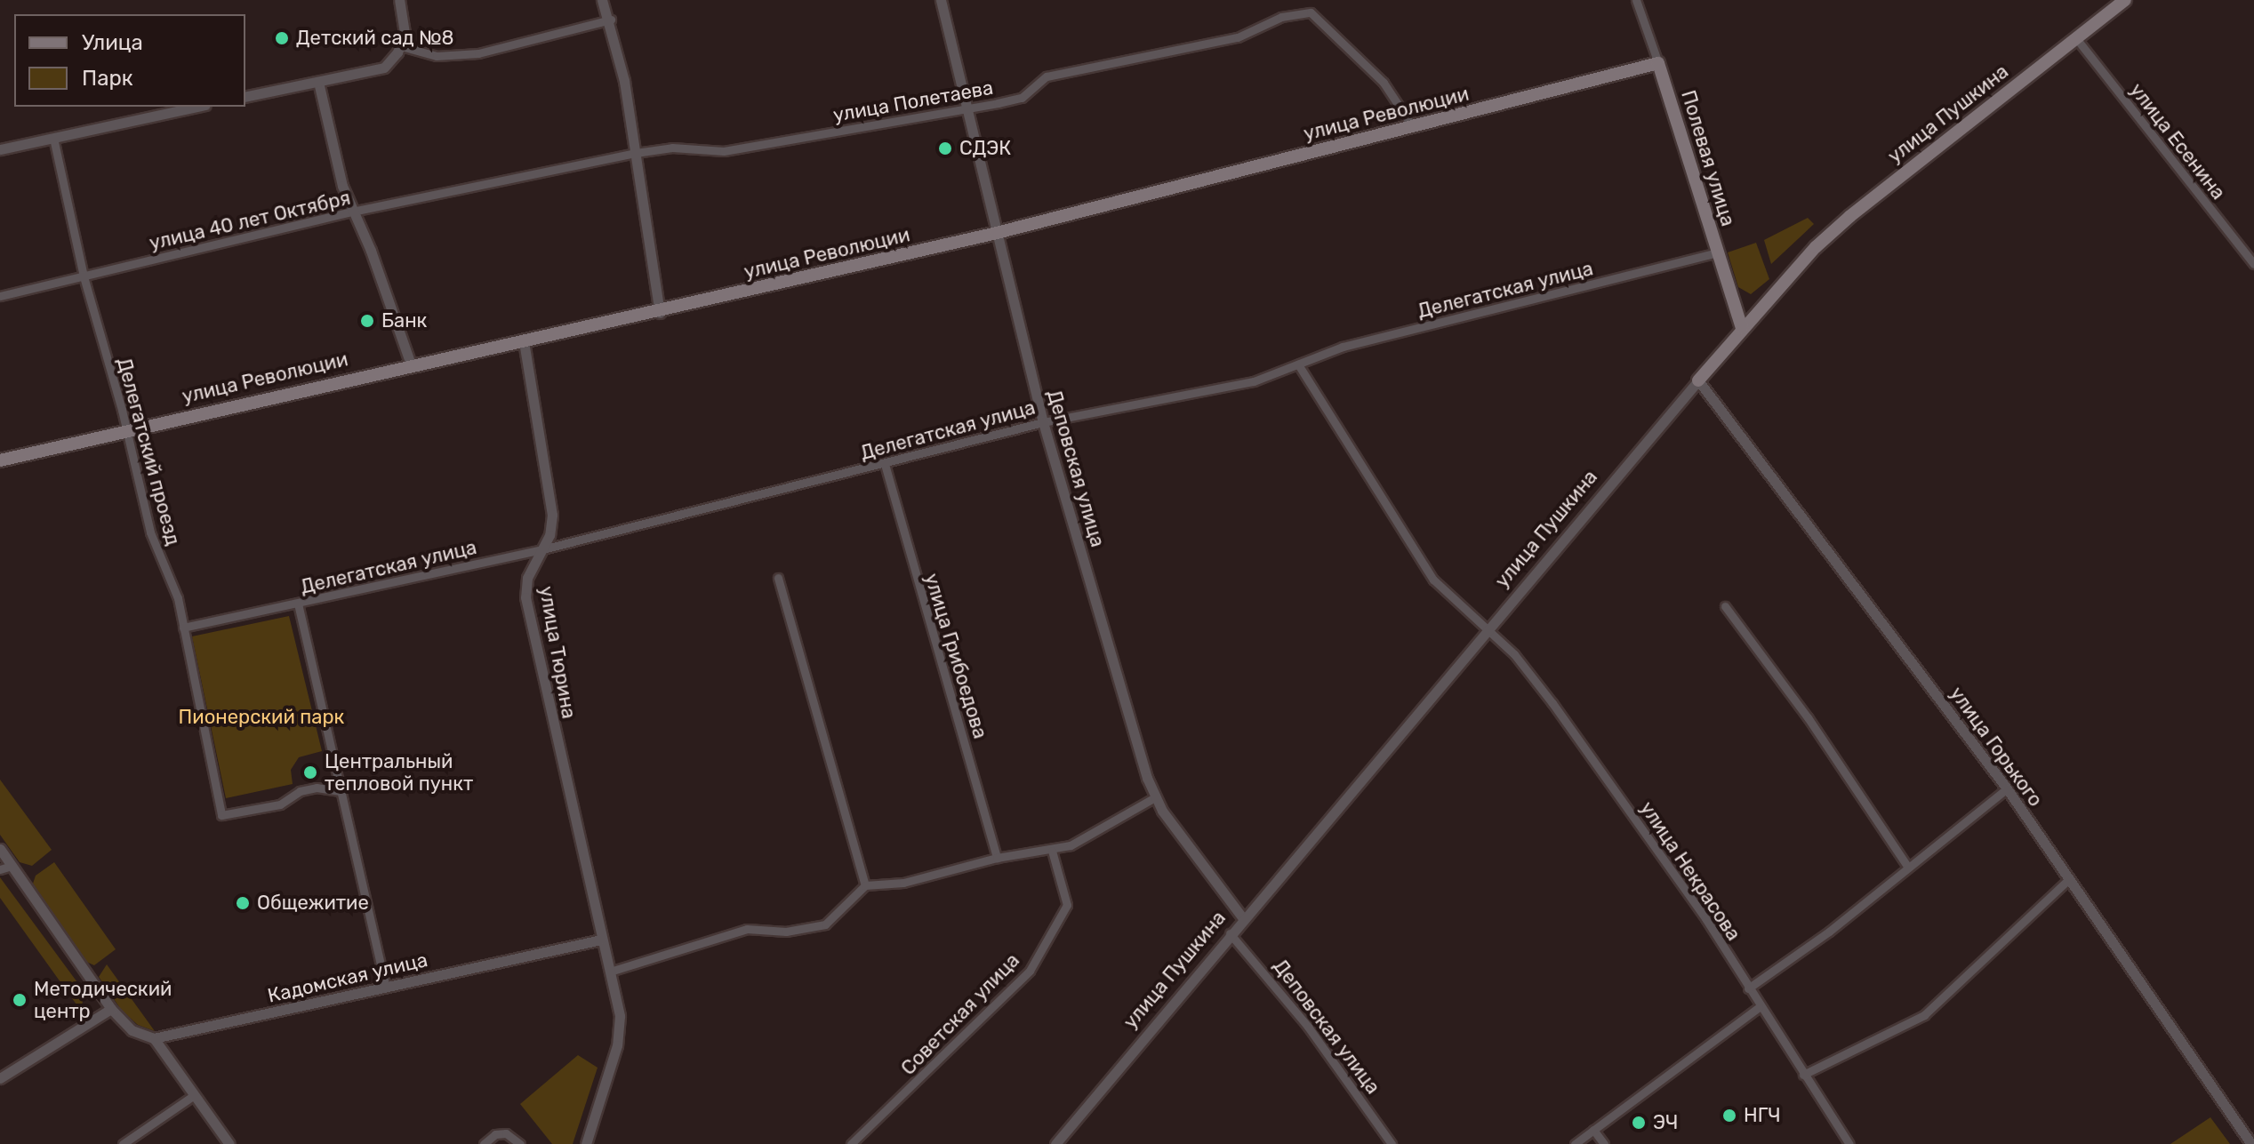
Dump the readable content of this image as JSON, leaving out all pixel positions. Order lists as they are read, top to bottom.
{
  "streets": {
    "main road": ["улица Революции", "улица Пушкина", "Полевая улица"],
    "street": [
      "улица Полетаева",
      "улица Есенина",
      "улица 40 лет Октября",
      "Делегатская улица",
      "Делегатский проезд",
      "Деповская улица",
      "улица Тюрина",
      "улица Грибоедова",
      "улица Горького",
      "улица Некрасова",
      "Кадомская улица",
      "Советская улица"
    ]
  },
  "crossings": [
    ["улица Полетаева", "улица Революции"],
    ["улица Полетаева", "улица 40 лет Октября"],
    ["улица Полетаева", "Деповская улица"],
    ["улица Революции", "Полевая улица"],
    ["улица Революции", "Делегатский проезд"],
    ["улица Революции", "Деповская улица"],
    ["улица Революции", "улица Тюрина"],
    ["улица Пушкина", "улица Есенина"],
    ["улица Пушкина", "Полевая улица"],
    ["улица Пушкина", "Деповская улица"],
    ["улица Пушкина", "улица Горького"],
    ["улица Пушкина", "улица Некрасова"],
    ["Полевая улица", "Делегатская улица"],
    ["улица 40 лет Октября", "Делегатский проезд"],
    ["Делегатская улица", "Делегатский проезд"],
    ["Делегатская улица", "Деповская улица"],
    ["Делегатская улица", "улица Тюрина"],
    ["Делегатская улица", "улица Грибоедова"],
    ["Делегатская улица", "улица Некрасова"],
    ["улица Тюрина", "Кадомская улица"]
  ],
  "parks": ["Пионерский парк"],
  "places": [
    "Детский сад №8",
    "СДЭК",
    "Банк",
    "Центральный тепловой пункт",
    "Общежитие",
    "Методический центр",
    "НГЧ",
    "ЭЧ"
  ],
  "legend": ["Улица", "Парк"]
}
